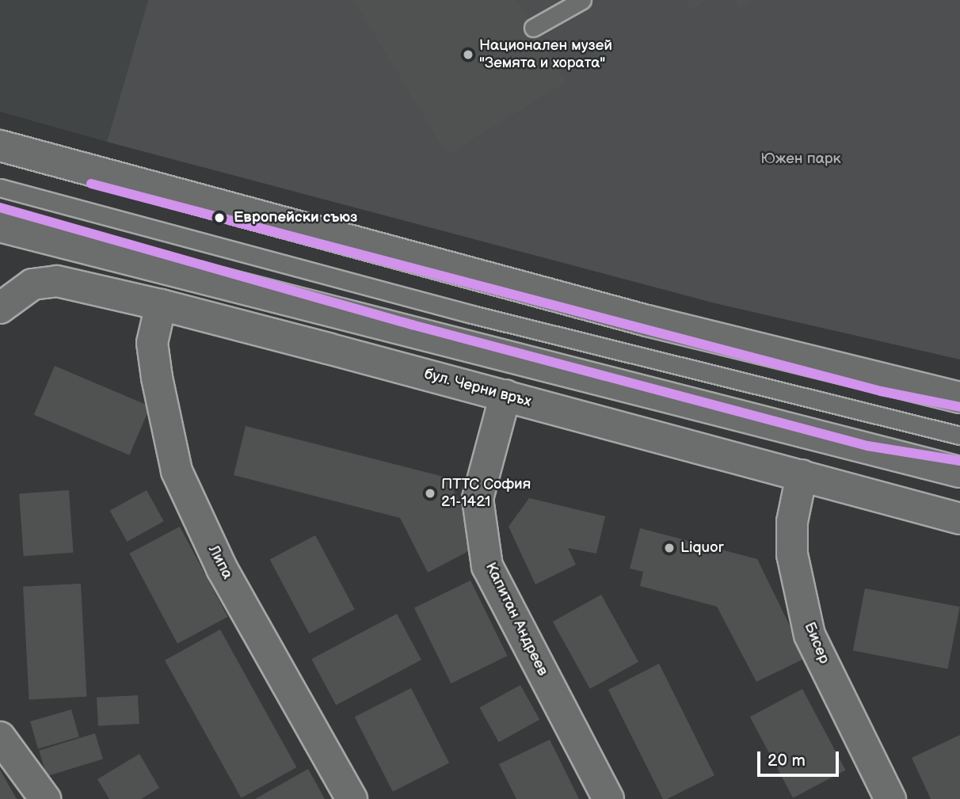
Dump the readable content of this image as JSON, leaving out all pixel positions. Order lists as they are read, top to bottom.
{
  "streets": {
    "street": [
      "бул. Черни връх",
      "Липа",
      "Капитан Андреев",
      "Бисер"
    ]
  },
  "crossings": [
    ["бул. Черни връх", "Липа"],
    ["бул. Черни връх", "Капитан Андреев"],
    ["бул. Черни връх", "Бисер"]
  ],
  "parks": ["Южен парк"],
  "places": [
    "Национален музей \"Земята и хората\"",
    "Европейски съюз",
    "ПТТС София 21-1421",
    "Liquor"
  ],
  "scale_bar": "20 m"
}
